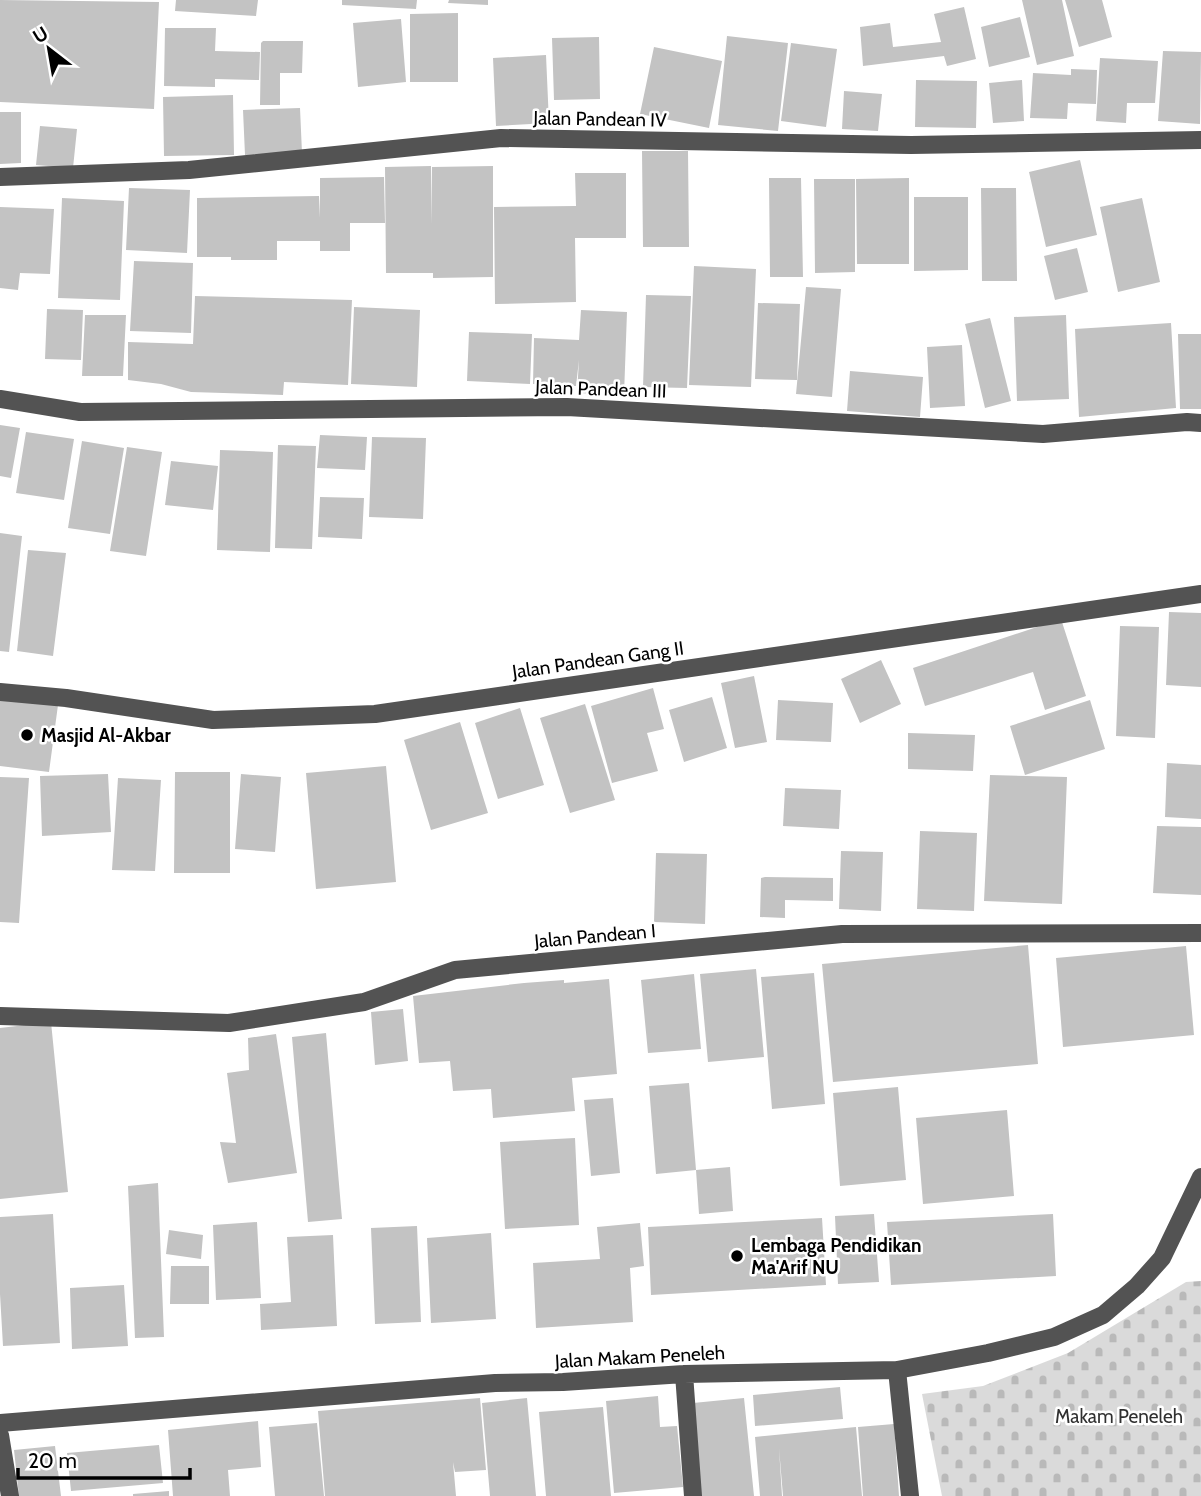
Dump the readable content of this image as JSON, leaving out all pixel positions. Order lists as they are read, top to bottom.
{
  "streets": {
    "street": [
      "Jalan Pandean IV",
      "Jalan Pandean III",
      "Jalan Pandean Gang II",
      "Jalan Pandean I",
      "Jalan Makam Peneleh"
    ]
  },
  "parks": ["Makam Peneleh"],
  "places": ["Masjid Al-Akbar", "Lembaga Pendidikan Ma'Arif NU"],
  "scale_bar": "20 m",
  "north": "top left"
}
